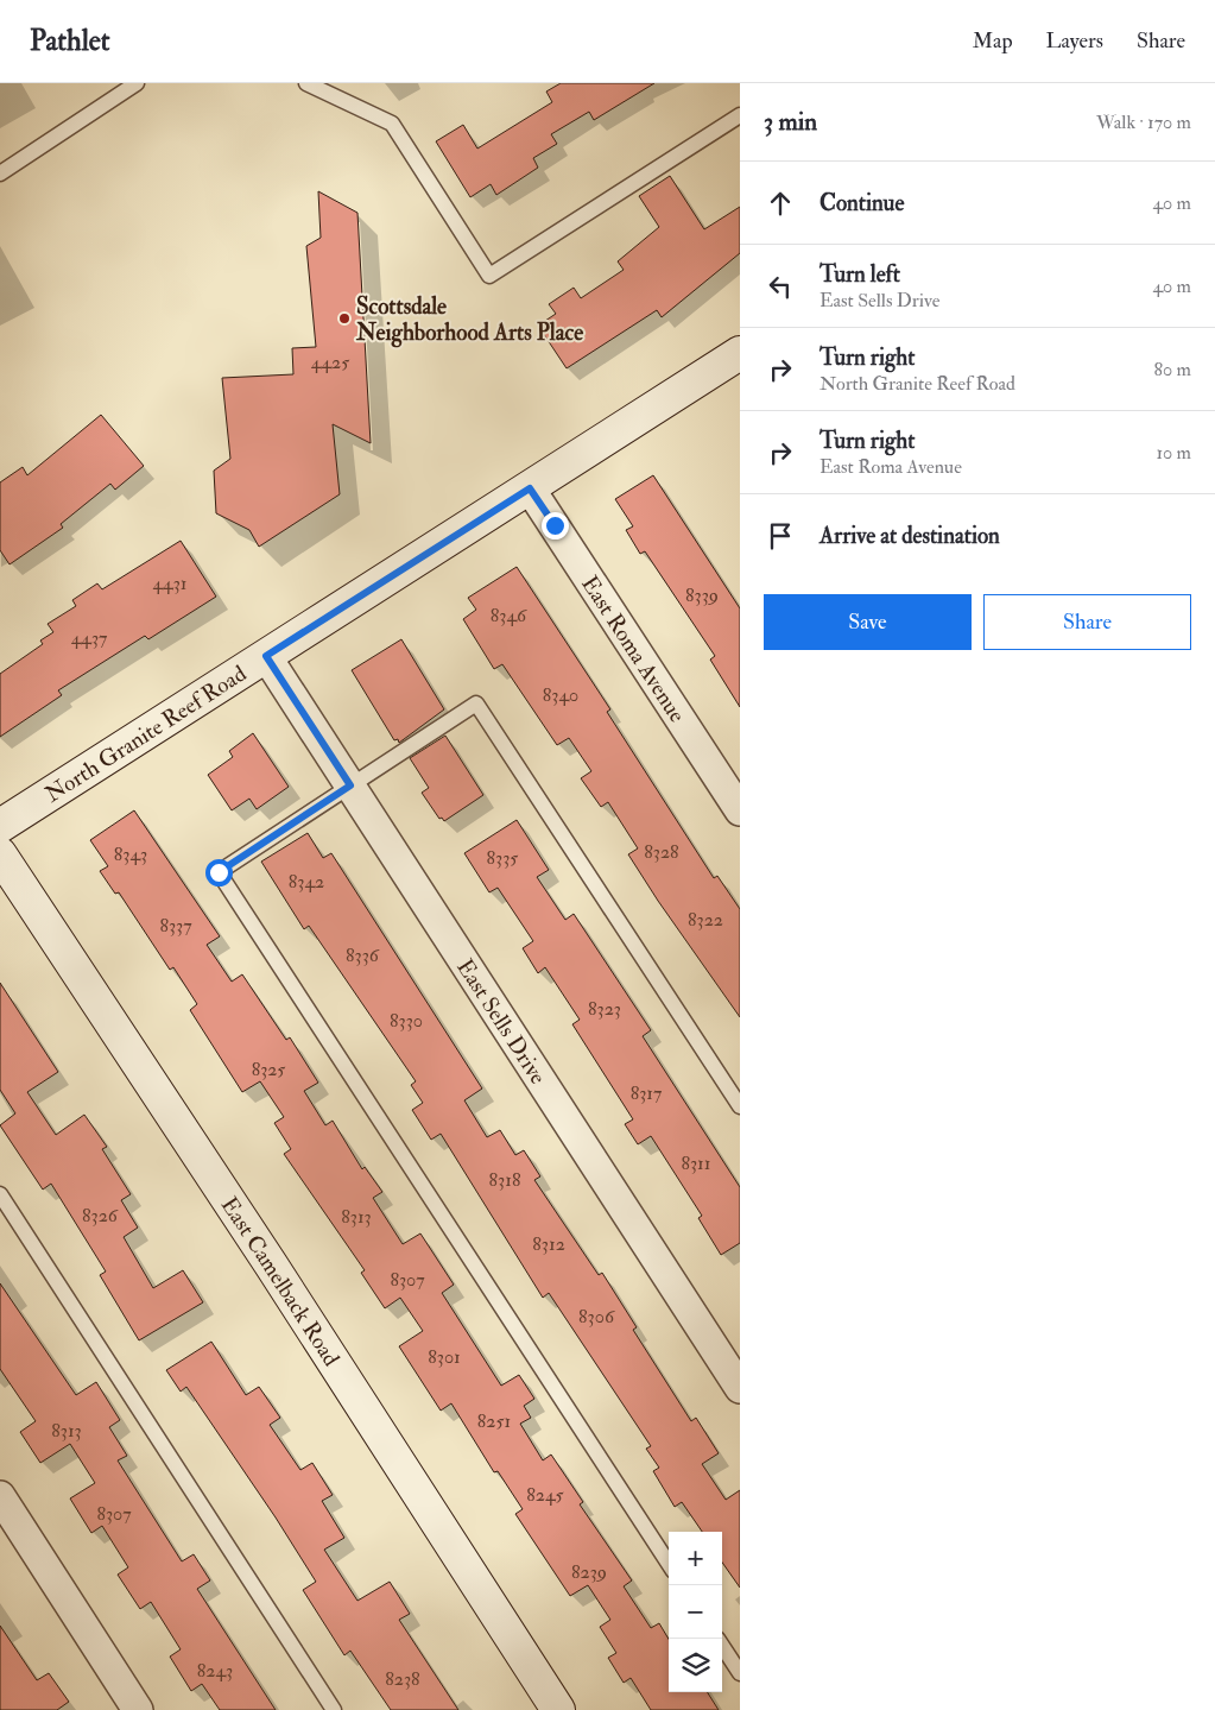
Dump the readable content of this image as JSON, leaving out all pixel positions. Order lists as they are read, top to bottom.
{
  "streets": {
    "main road": ["North Granite Reef Road", "East Camelback Road"],
    "street": ["East Roma Avenue", "East Sells Drive"]
  },
  "crossings": [
    ["East Roma Avenue", "North Granite Reef Road"],
    ["North Granite Reef Road", "East Sells Drive"]
  ],
  "places": ["Scottsdale Neighborhood Arts Place"],
  "house_numbers": [
    "4425",
    "4431",
    "8339",
    "8346",
    "4437",
    "8340",
    "8328",
    "8343",
    "8335",
    "8342",
    "8322",
    "8337",
    "8336",
    "8323",
    "8330",
    "8325",
    "8317",
    "8311",
    "8318",
    "8326",
    "8313",
    "8312",
    "8307",
    "8306",
    "8301",
    "8251",
    "8313",
    "8245",
    "8307",
    "8239",
    "8243",
    "8238"
  ],
  "page": {
    "header": "Pathlet",
    "nav": ["Map", "Layers", "Share"],
    "heading": ["3 min", "Walk · 170 m"],
    "list": [
      ["Continue", "40 m"],
      ["Turn left", "East Sells Drive", "40 m"],
      ["Turn right", "North Granite Reef Road", "80 m"],
      ["Turn right", "East Roma Avenue", "10 m"],
      "Arrive at destination"
    ],
    "buttons": ["Save", "Share"],
    "map_buttons": ["+", "−"]
  }
}
